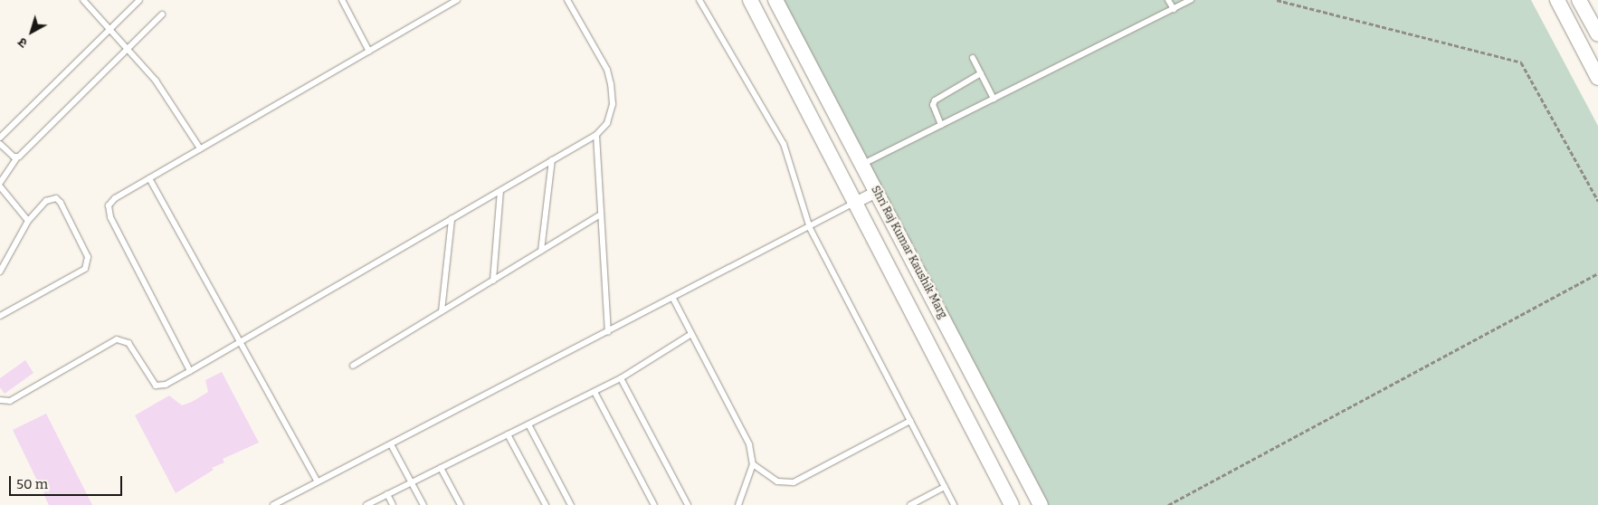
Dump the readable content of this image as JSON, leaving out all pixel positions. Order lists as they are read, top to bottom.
{
  "streets": {
    "street": ["Shri Raj Kumar Kaushik Marg"]
  },
  "scale_bar": "50 m",
  "north": "bottom left"
}
